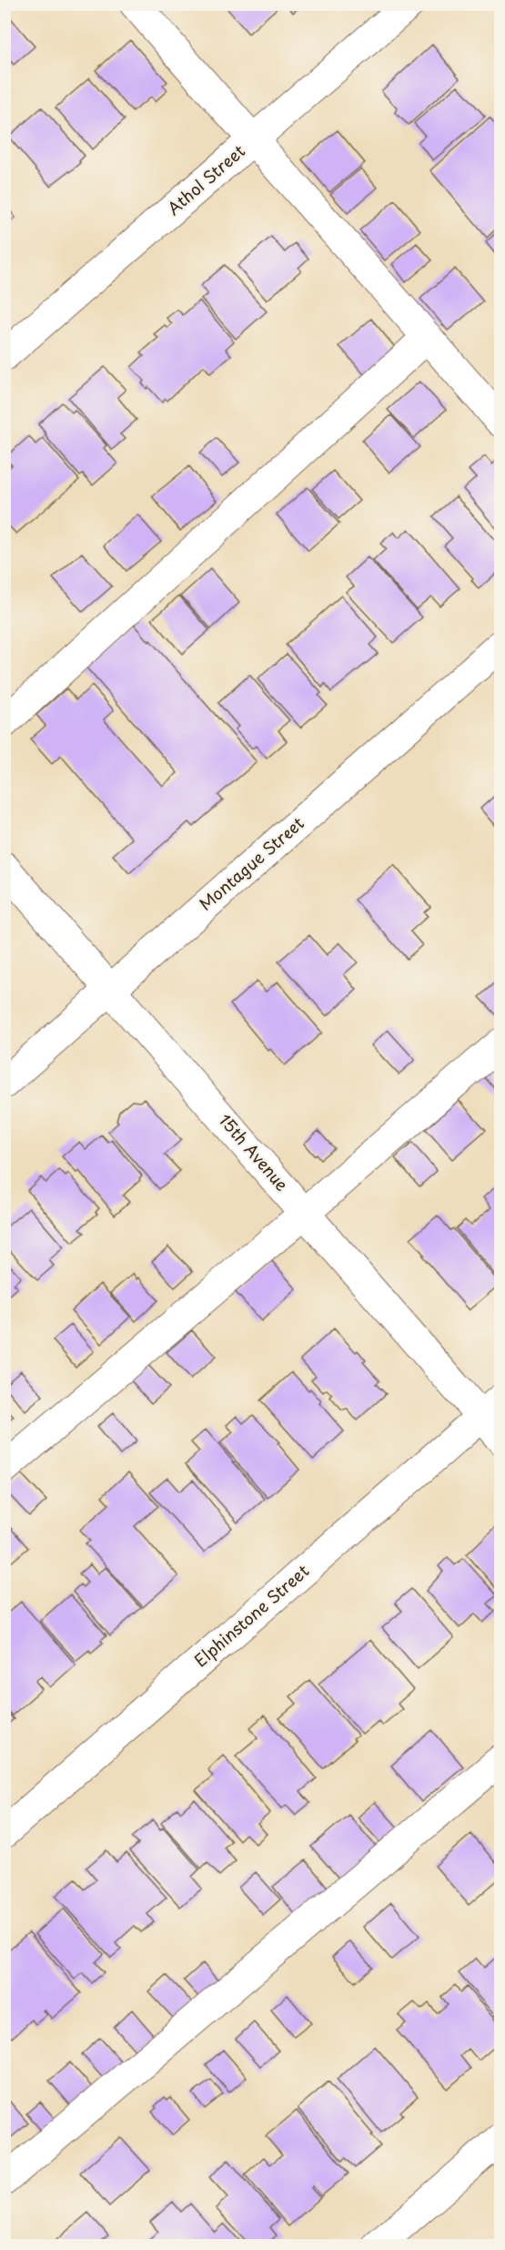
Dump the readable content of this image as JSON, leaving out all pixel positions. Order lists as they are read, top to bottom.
{
  "streets": {
    "street": [
      "Athol Street",
      "Montague Street",
      "15th Avenue",
      "Elphinstone Street"
    ]
  },
  "crossings": [
    ["Montague Street", "15th Avenue"],
    ["15th Avenue", "Elphinstone Street"]
  ]
}
